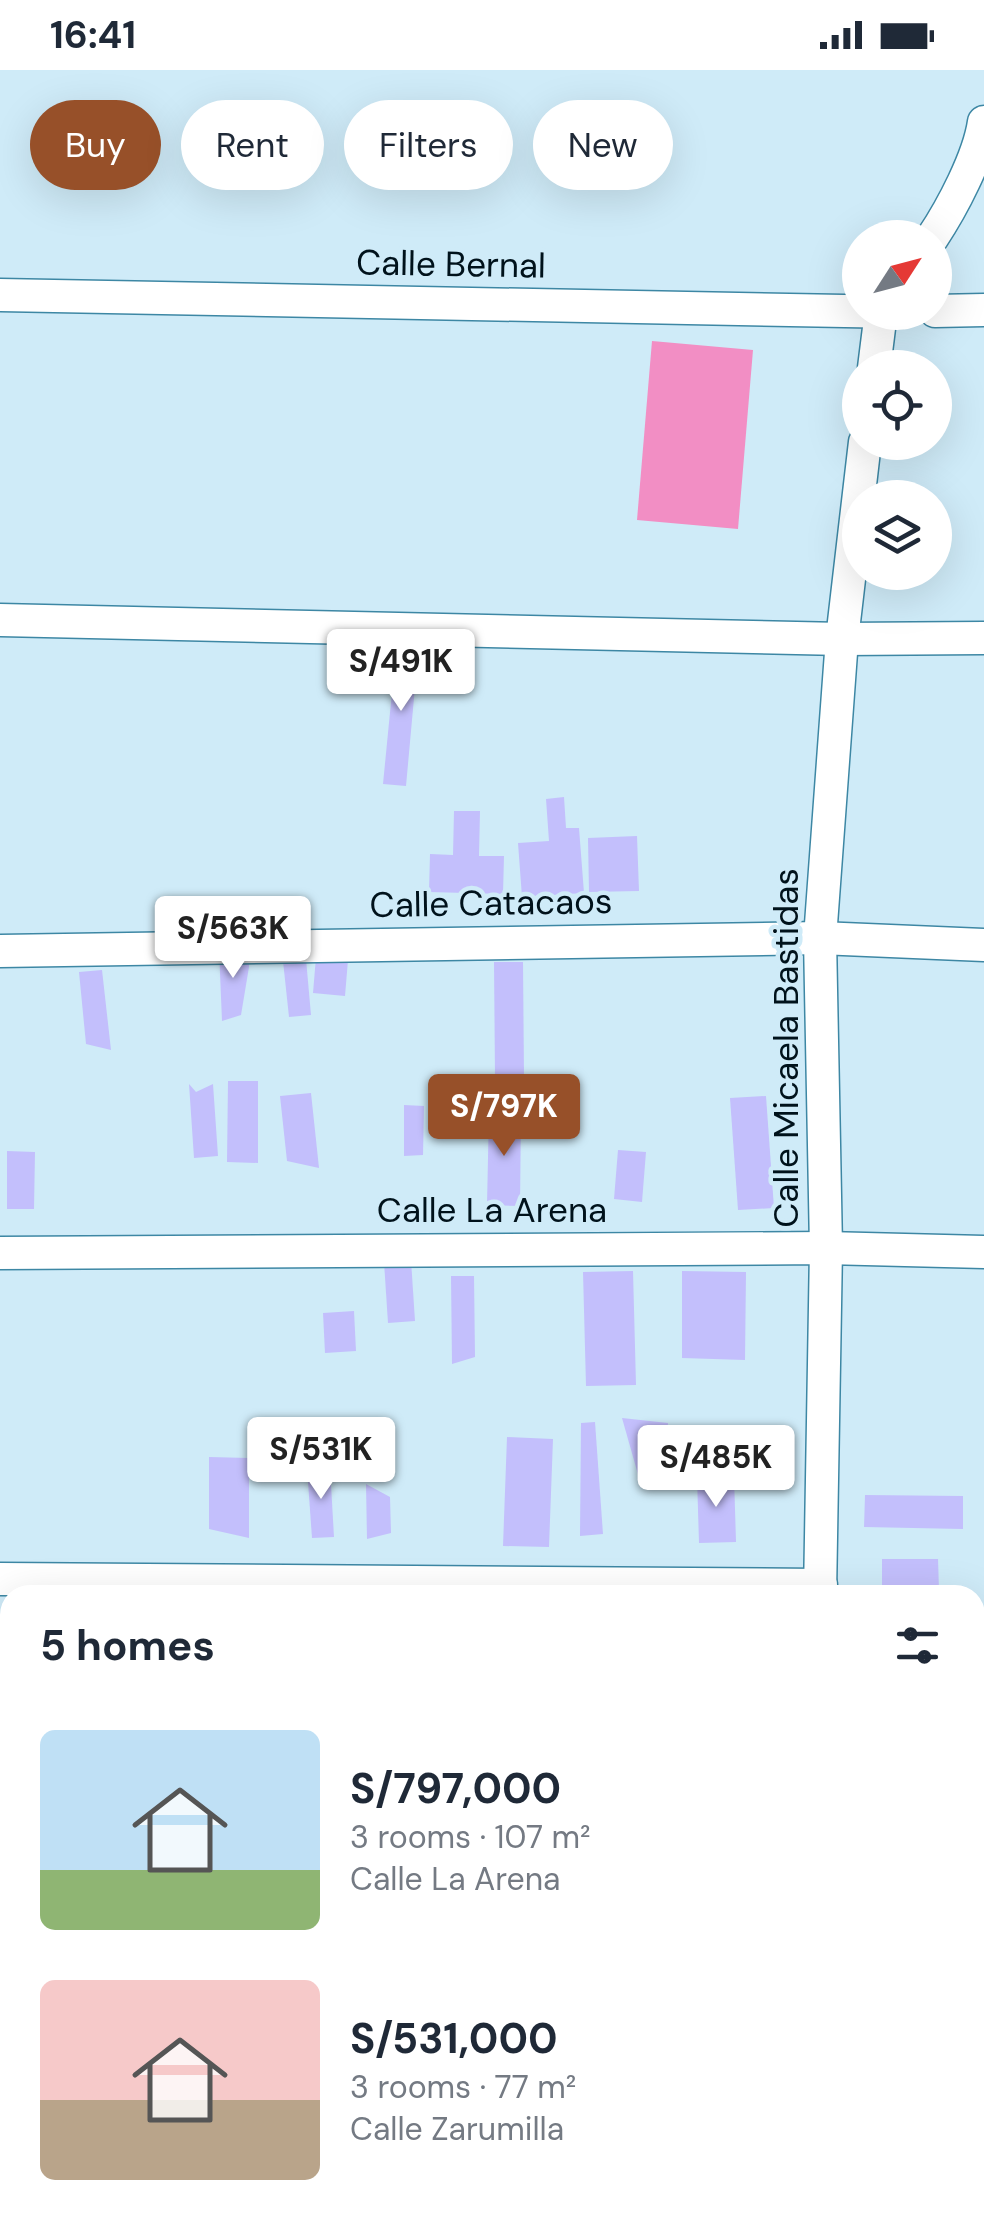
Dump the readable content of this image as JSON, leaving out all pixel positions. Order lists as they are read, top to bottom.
{
  "streets": {
    "street": [
      "Calle Bernal",
      "Calle Catacaos",
      "Calle Micaela Bastidas",
      "Calle La Arena"
    ]
  },
  "crossings": [
    ["Calle Catacaos", "Calle Micaela Bastidas"],
    ["Calle Micaela Bastidas", "Calle La Arena"]
  ],
  "north": "top right",
  "page": {
    "status": "16:41",
    "chip": [
      "Buy",
      "Rent",
      "Filters",
      "New"
    ],
    "price": [
      "S/491K",
      "S/563K",
      "S/797K",
      "S/531K",
      "S/485K"
    ],
    "heading": "5 homes",
    "list": [
      {
        "name": "S/797,000",
        "note": "3 rooms · 107 m² · Calle La Arena"
      },
      {
        "name": "S/531,000",
        "note": "3 rooms · 77 m² · Calle Zarumilla"
      }
    ]
  }
}
